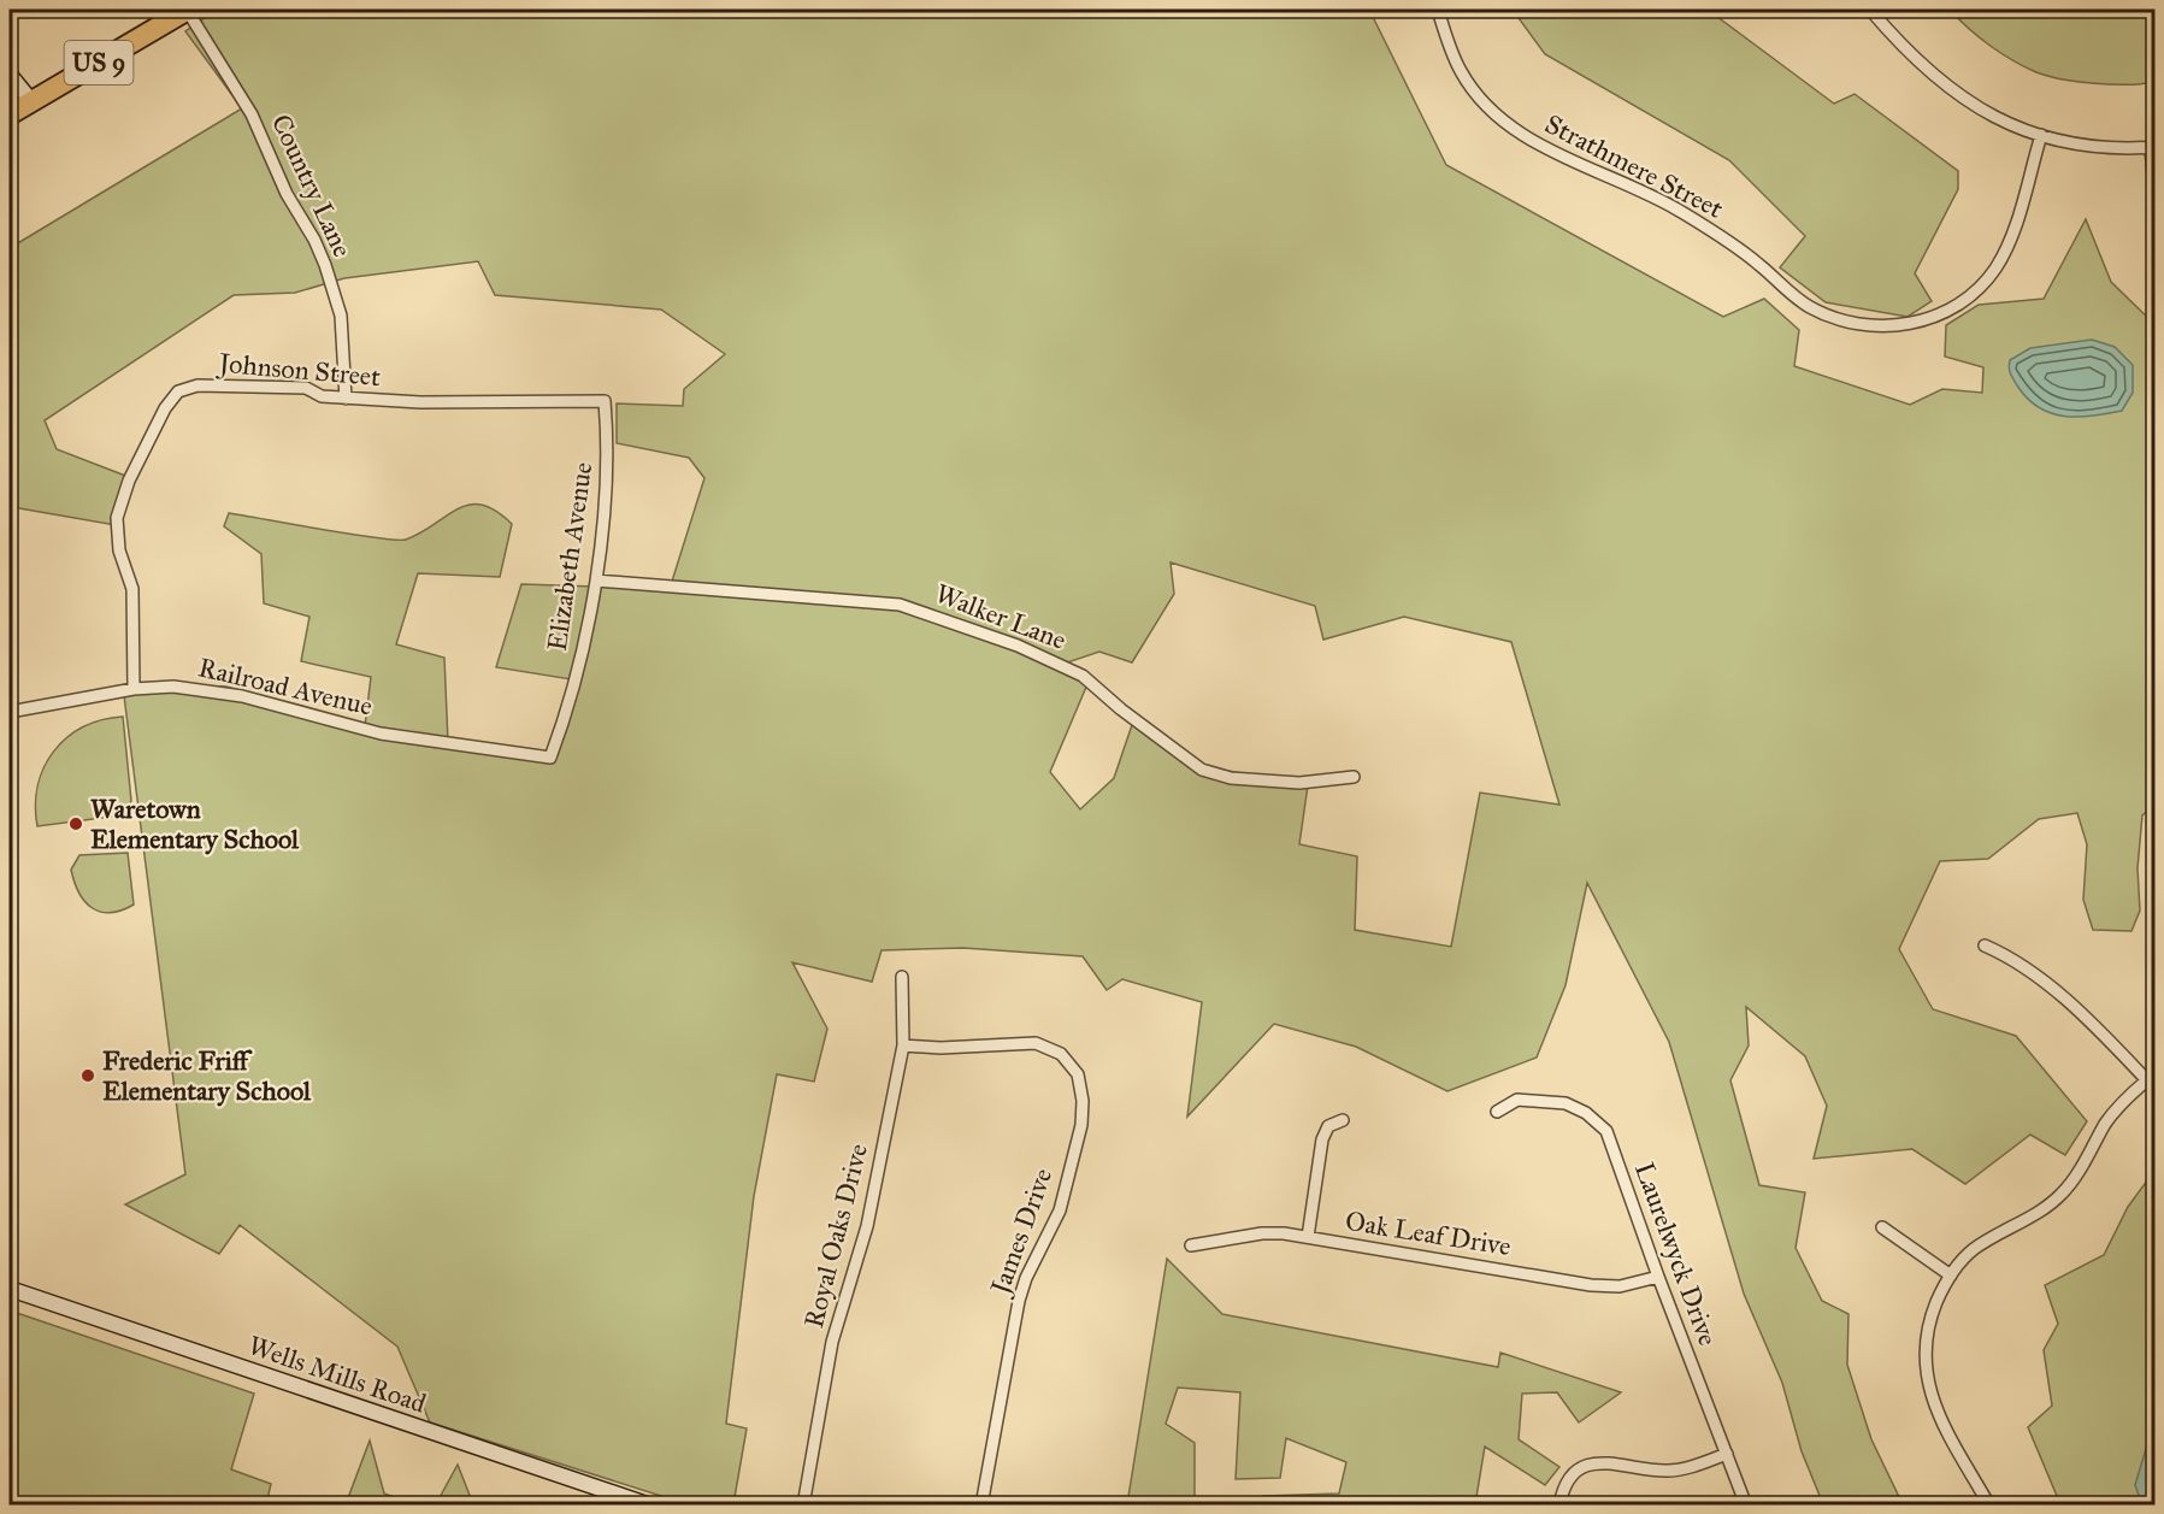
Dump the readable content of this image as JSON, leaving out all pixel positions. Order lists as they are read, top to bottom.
{
  "streets": {
    "highway": ["US 9"],
    "main road": ["Wells Mills Road"],
    "street": [
      "Strathmere Street",
      "Country Lane",
      "Johnson Street",
      "Elizabeth Avenue",
      "Walker Lane",
      "Railroad Avenue",
      "James Drive",
      "Oak Leaf Drive",
      "Royal Oaks Drive",
      "Laurelwyck Drive"
    ]
  },
  "crossings": [
    ["US 9", "Country Lane"],
    ["Country Lane", "Johnson Street"],
    ["Johnson Street", "Elizabeth Avenue"],
    ["Johnson Street", "Railroad Avenue"],
    ["Elizabeth Avenue", "Walker Lane"],
    ["Elizabeth Avenue", "Railroad Avenue"],
    ["James Drive", "Royal Oaks Drive"],
    ["Oak Leaf Drive", "Laurelwyck Drive"]
  ],
  "places": ["Waretown Elementary School", "Frederic Friff Elementary School"]
}
